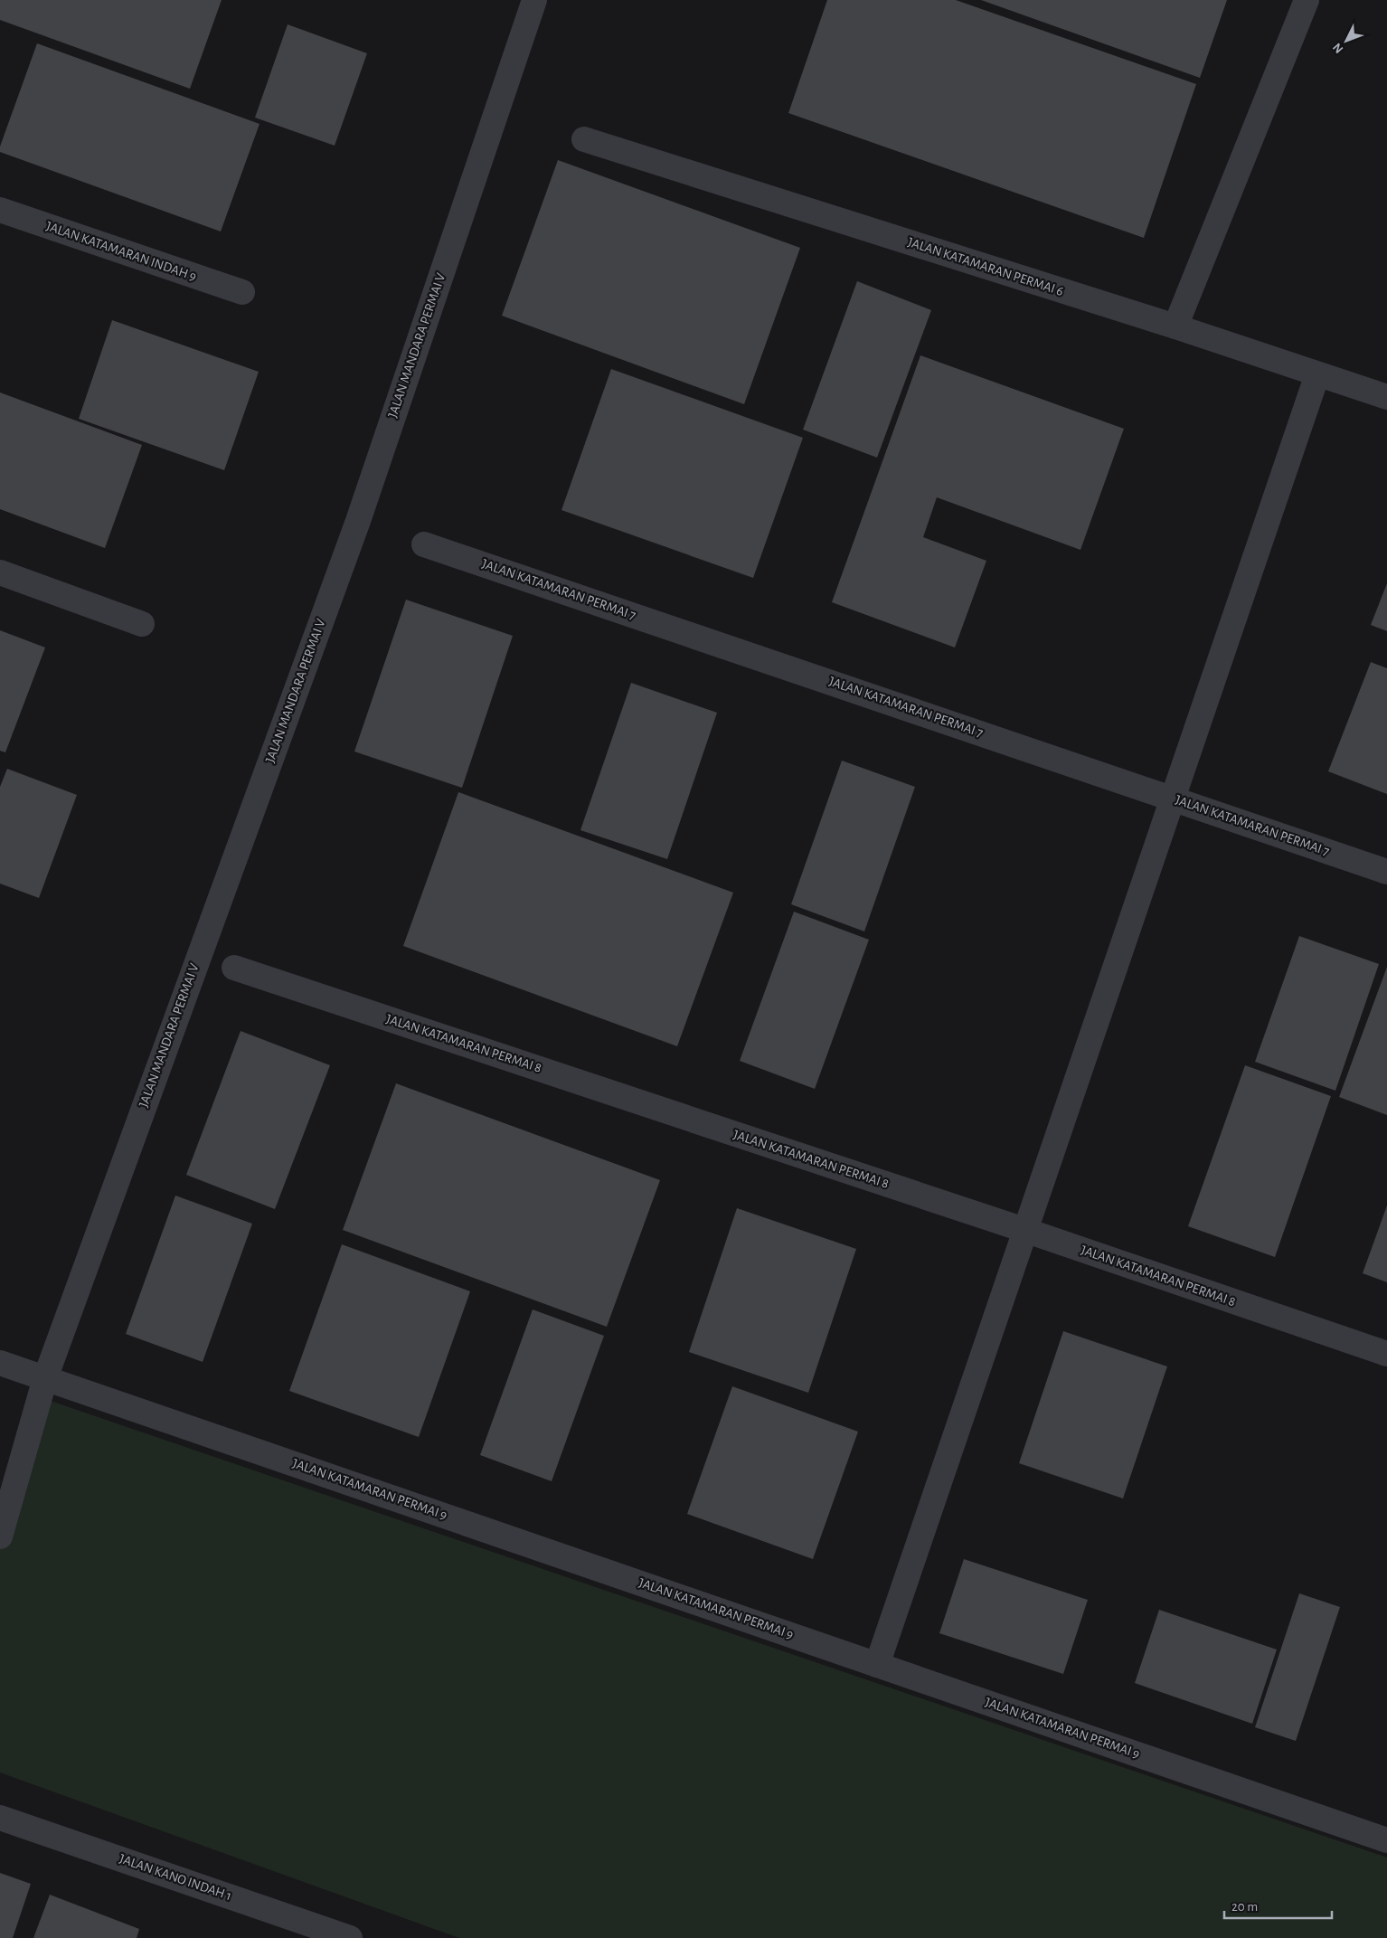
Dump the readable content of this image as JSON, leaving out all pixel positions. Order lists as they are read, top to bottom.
{
  "streets": {
    "street": [
      "JALAN KATAMARAN INDAH 9",
      "JALAN KATAMARAN PERMAI 6",
      "JALAN MANDARA PERMAI V",
      "JALAN KATAMARAN PERMAI 7",
      "JALAN KATAMARAN PERMAI 8",
      "JALAN KATAMARAN PERMAI 9",
      "JALAN KANO INDAH 1"
    ]
  },
  "crossings": [
    ["JALAN MANDARA PERMAI V", "JALAN KATAMARAN PERMAI 9"]
  ],
  "scale_bar": "20 m",
  "north": "bottom left"
}
